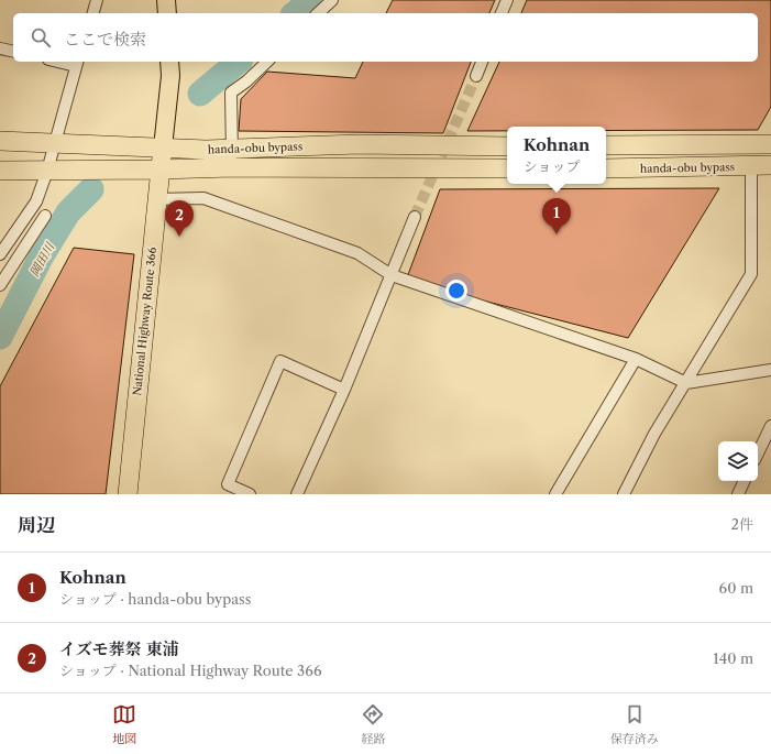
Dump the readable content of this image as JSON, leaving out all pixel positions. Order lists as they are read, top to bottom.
{
  "streets": {
    "highway": ["handa-obu bypass", "National Highway Route 366"]
  },
  "crossings": [
    ["handa-obu bypass", "National Highway Route 366"]
  ],
  "water": ["岡田川"],
  "page": {
    "search": "ここで検索",
    "popup": ["Kohnan", "ショップ"],
    "pins": ["1", "2"],
    "heading": ["周辺", "2件"],
    "list": [
      {
        "mark": "1",
        "name": "Kohnan",
        "note": "ショップ · handa-obu bypass",
        "value": "60 m"
      },
      {
        "mark": "2",
        "name": "イズモ葬祭 東浦",
        "note": "ショップ · National Highway Route 366",
        "value": "140 m"
      }
    ],
    "nav": ["地図", "経路", "保存済み"]
  }
}
